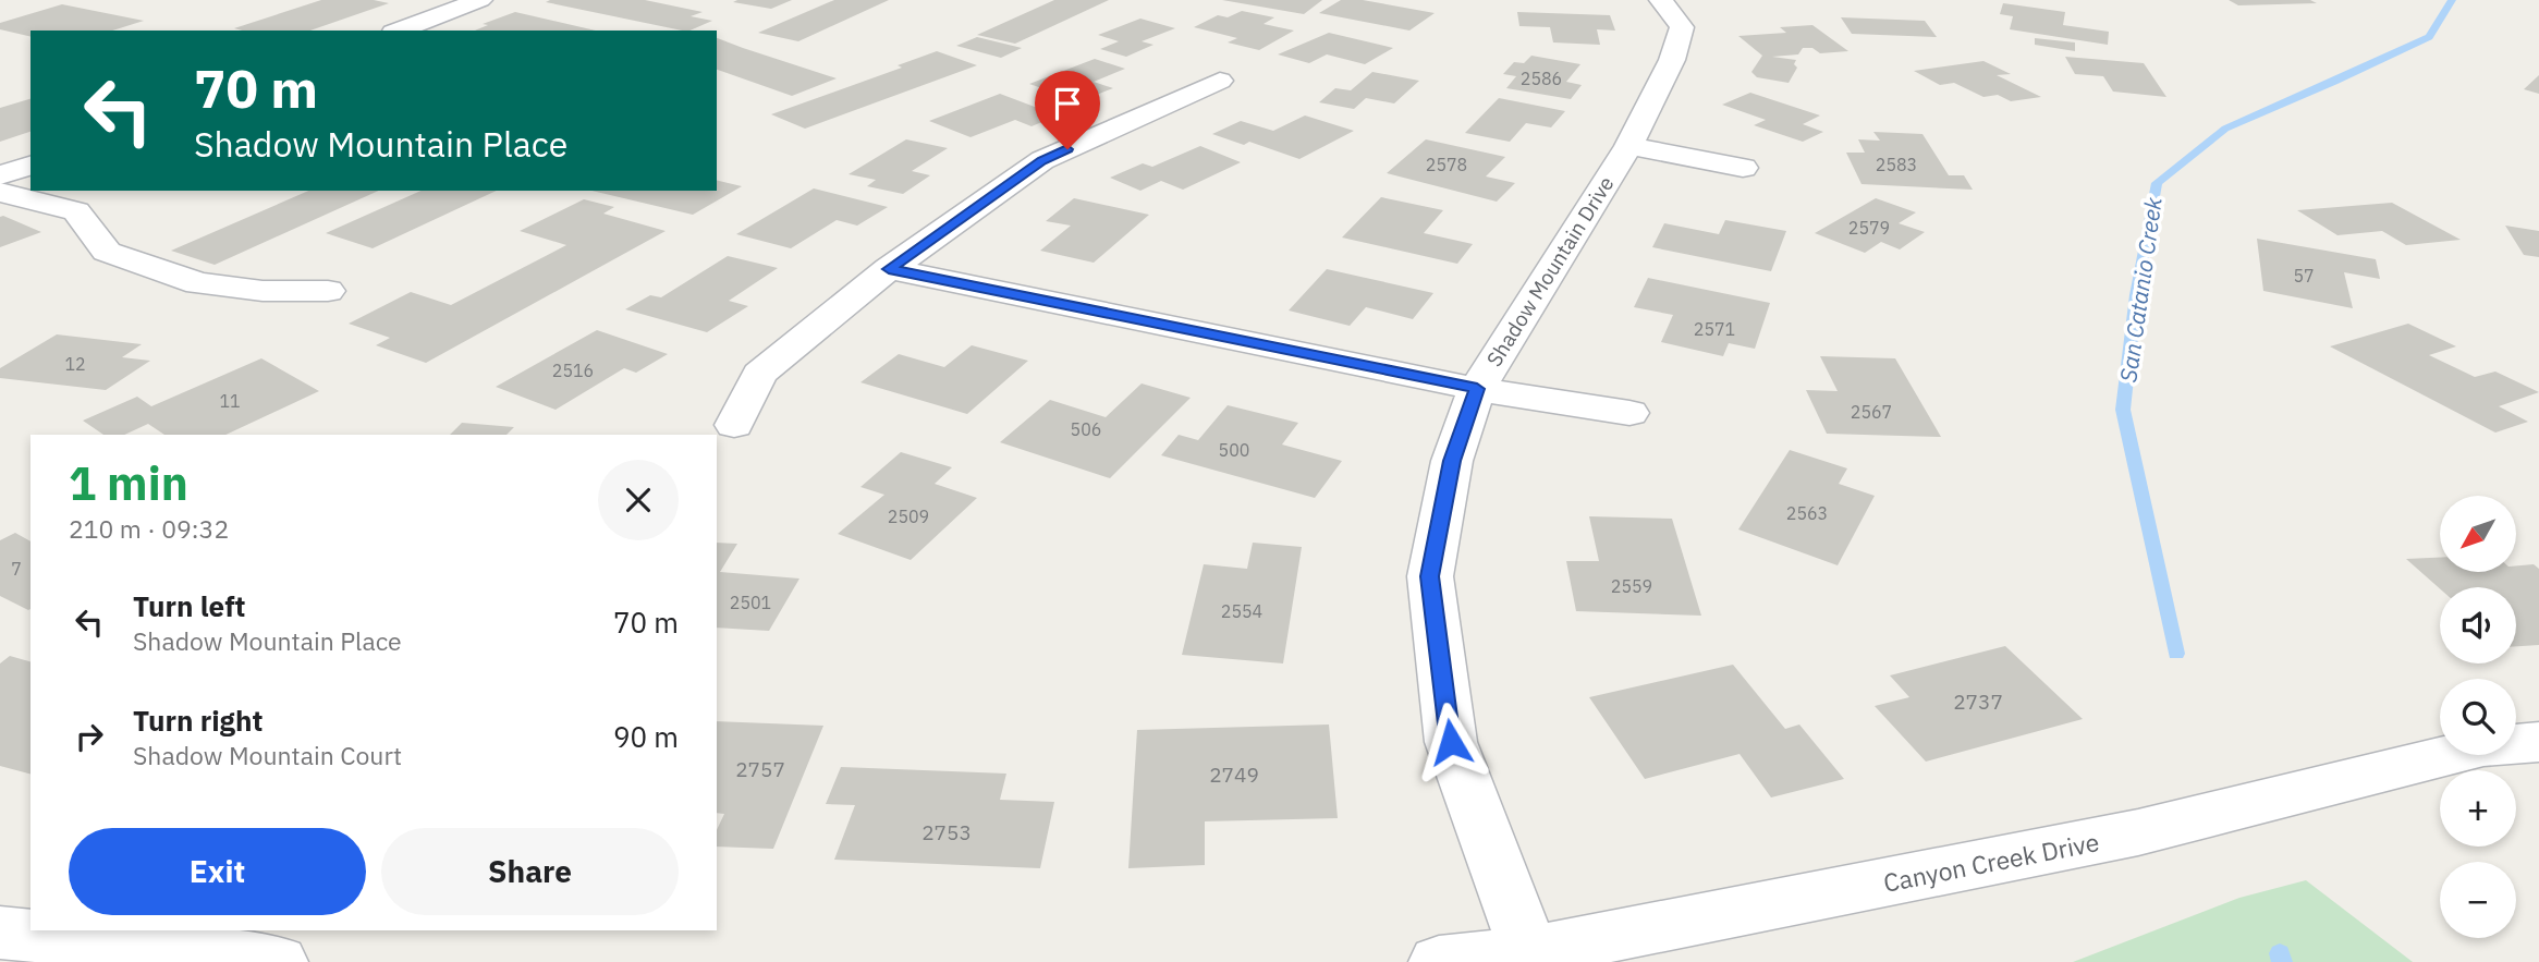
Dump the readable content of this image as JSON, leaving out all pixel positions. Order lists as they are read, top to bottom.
{
  "streets": {
    "street": ["Shadow Mountain Drive", "Canyon Creek Drive"]
  },
  "crossings": [
    ["Shadow Mountain Drive", "Canyon Creek Drive"]
  ],
  "water": ["San Catanio Creek"],
  "house_numbers": [
    "2586",
    "2578",
    "2583",
    "2579",
    "57",
    "2571",
    "12",
    "2516",
    "11",
    "2567",
    "506",
    "500",
    "2563",
    "2509",
    "7",
    "2559",
    "2501",
    "2554",
    "2737",
    "2757",
    "2749",
    "2753"
  ],
  "north": "bottom left",
  "page": {
    "turn": ["70 m", "Shadow Mountain Place"],
    "heading": ["1 min", "210 m · 09:32"],
    "map_buttons": ["+", "−"],
    "list": [
      {
        "name": "Turn left",
        "note": "Shadow Mountain Place",
        "value": "70 m"
      },
      {
        "name": "Turn right",
        "note": "Shadow Mountain Court",
        "value": "90 m"
      }
    ],
    "buttons": ["Exit", "Share"]
  }
}
